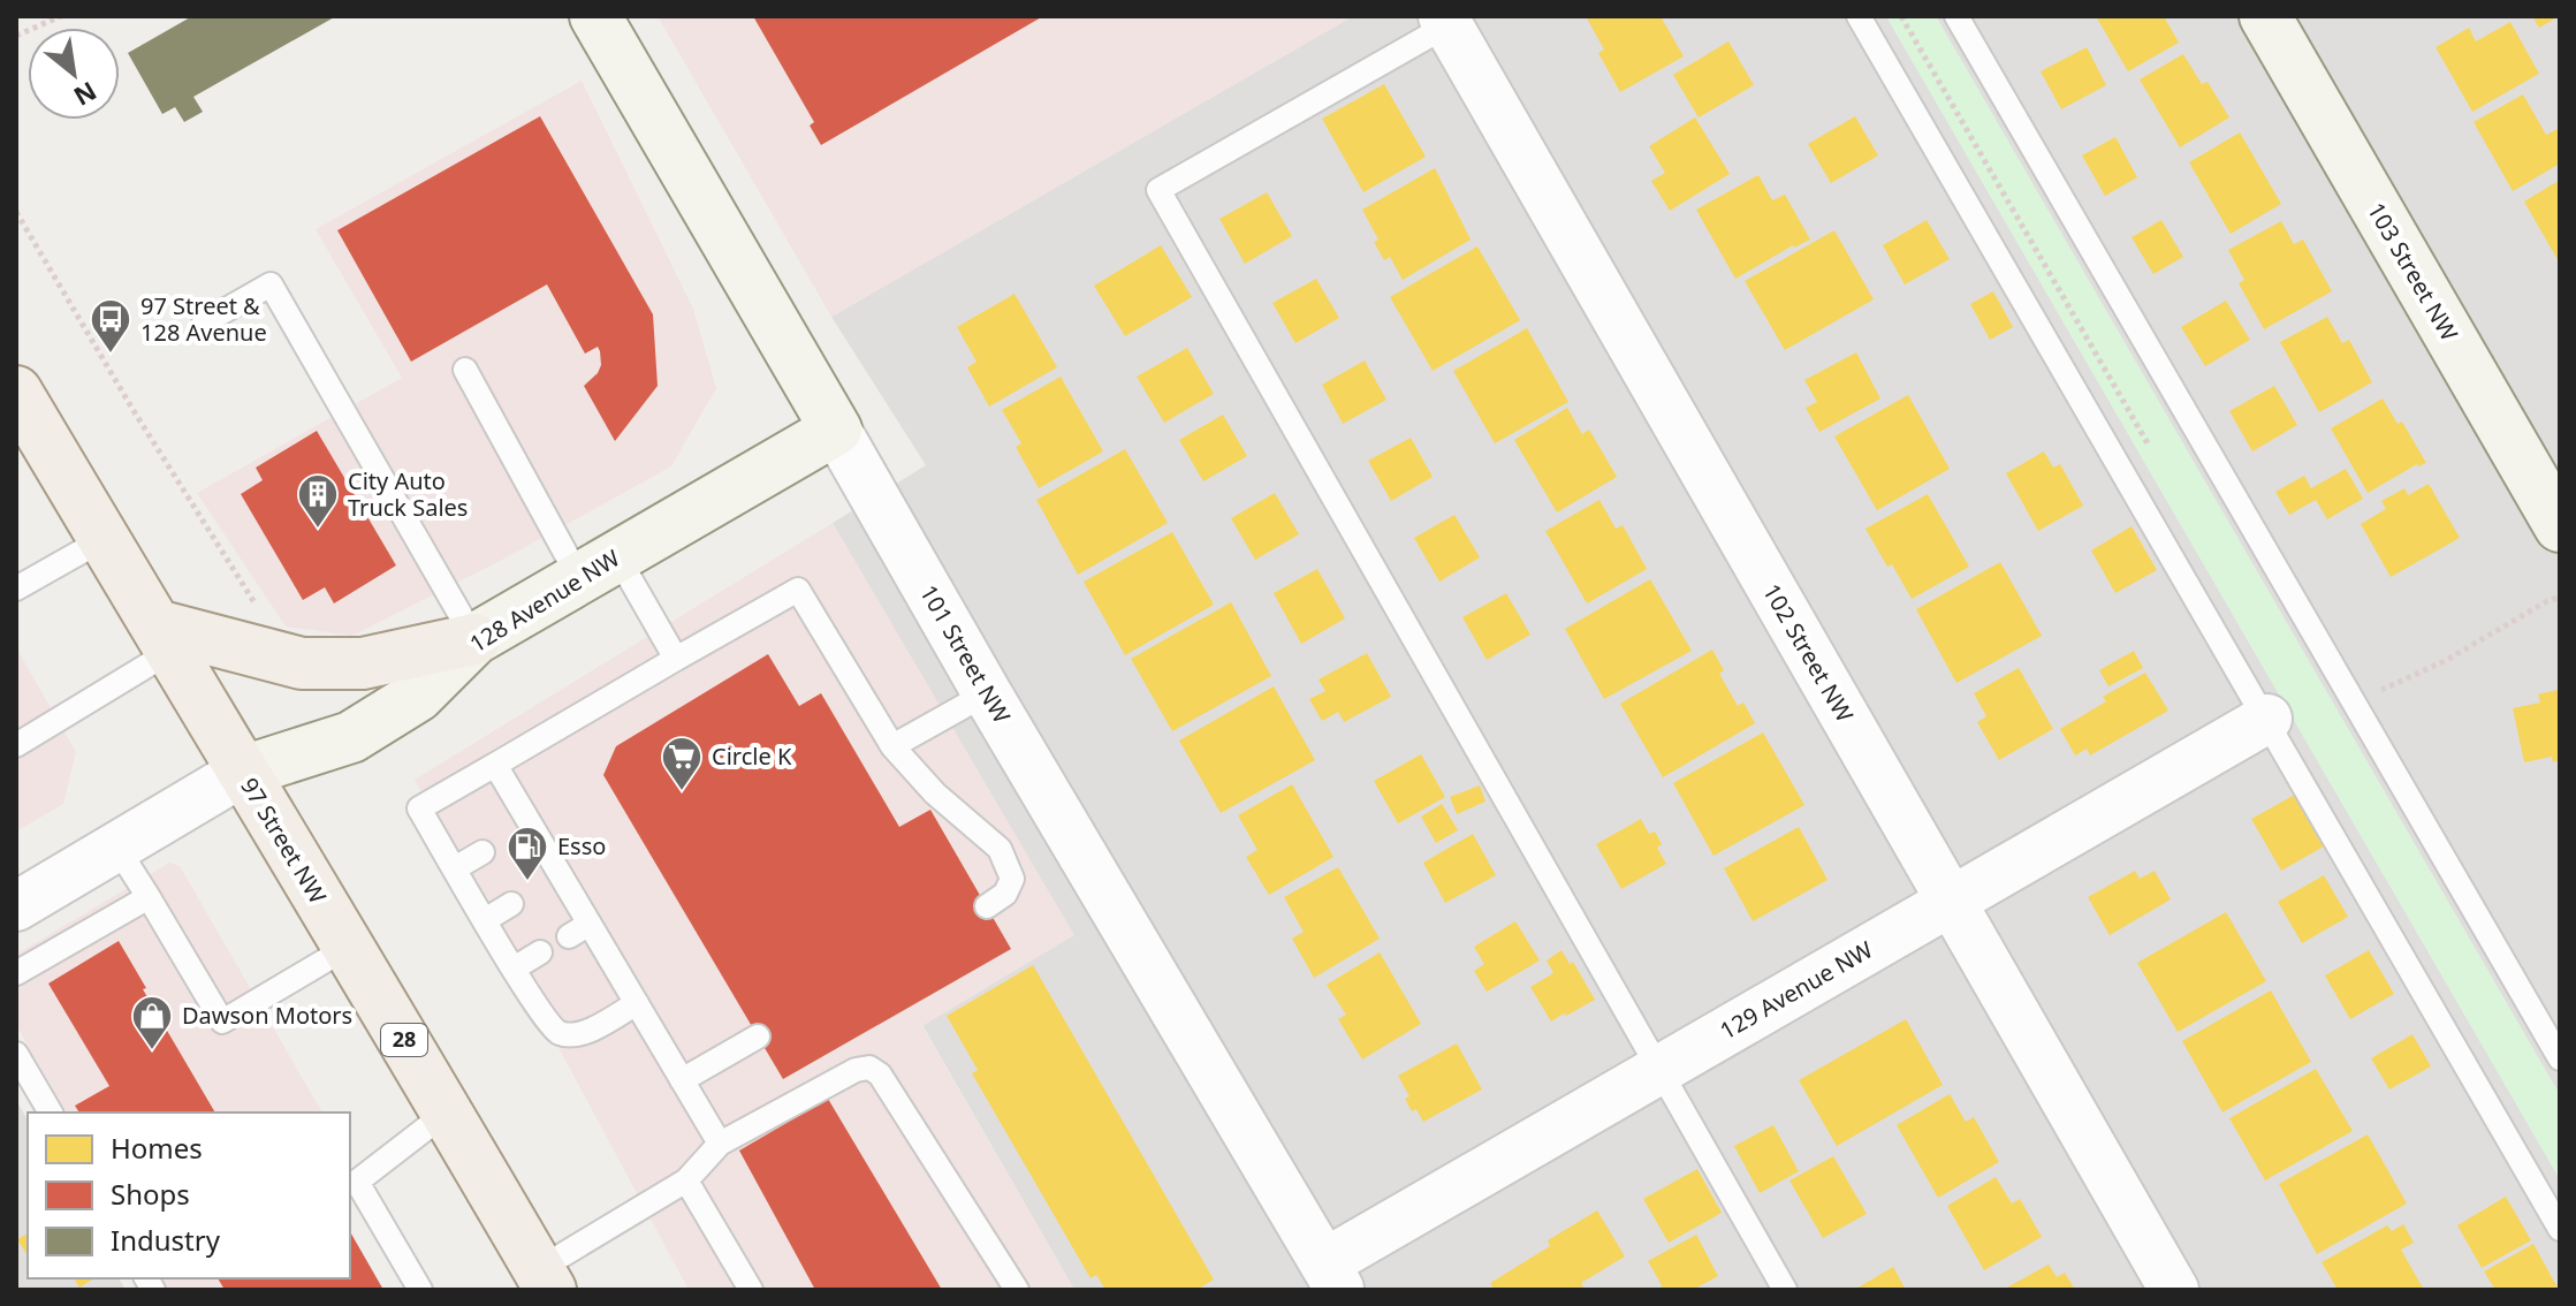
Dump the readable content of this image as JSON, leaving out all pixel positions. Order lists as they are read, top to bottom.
{
  "streets": {
    "main road": ["97 Street NW", "28"],
    "street": [
      "103 Street NW",
      "128 Avenue NW",
      "102 Street NW",
      "101 Street NW",
      "129 Avenue NW"
    ]
  },
  "crossings": [
    ["128 Avenue NW", "101 Street NW"],
    ["128 Avenue NW", "97 Street NW"],
    ["102 Street NW", "129 Avenue NW"],
    ["101 Street NW", "129 Avenue NW"]
  ],
  "places": {
    "bus stop": ["97 Street & 128 Avenue"],
    "building": ["City Auto Truck Sales"],
    "supermarket": ["Circle K"],
    "fuel station": ["Esso"],
    "shop": ["Dawson Motors"]
  },
  "legend": ["Homes", "Shops", "Industry"],
  "north": "bottom right"
}
